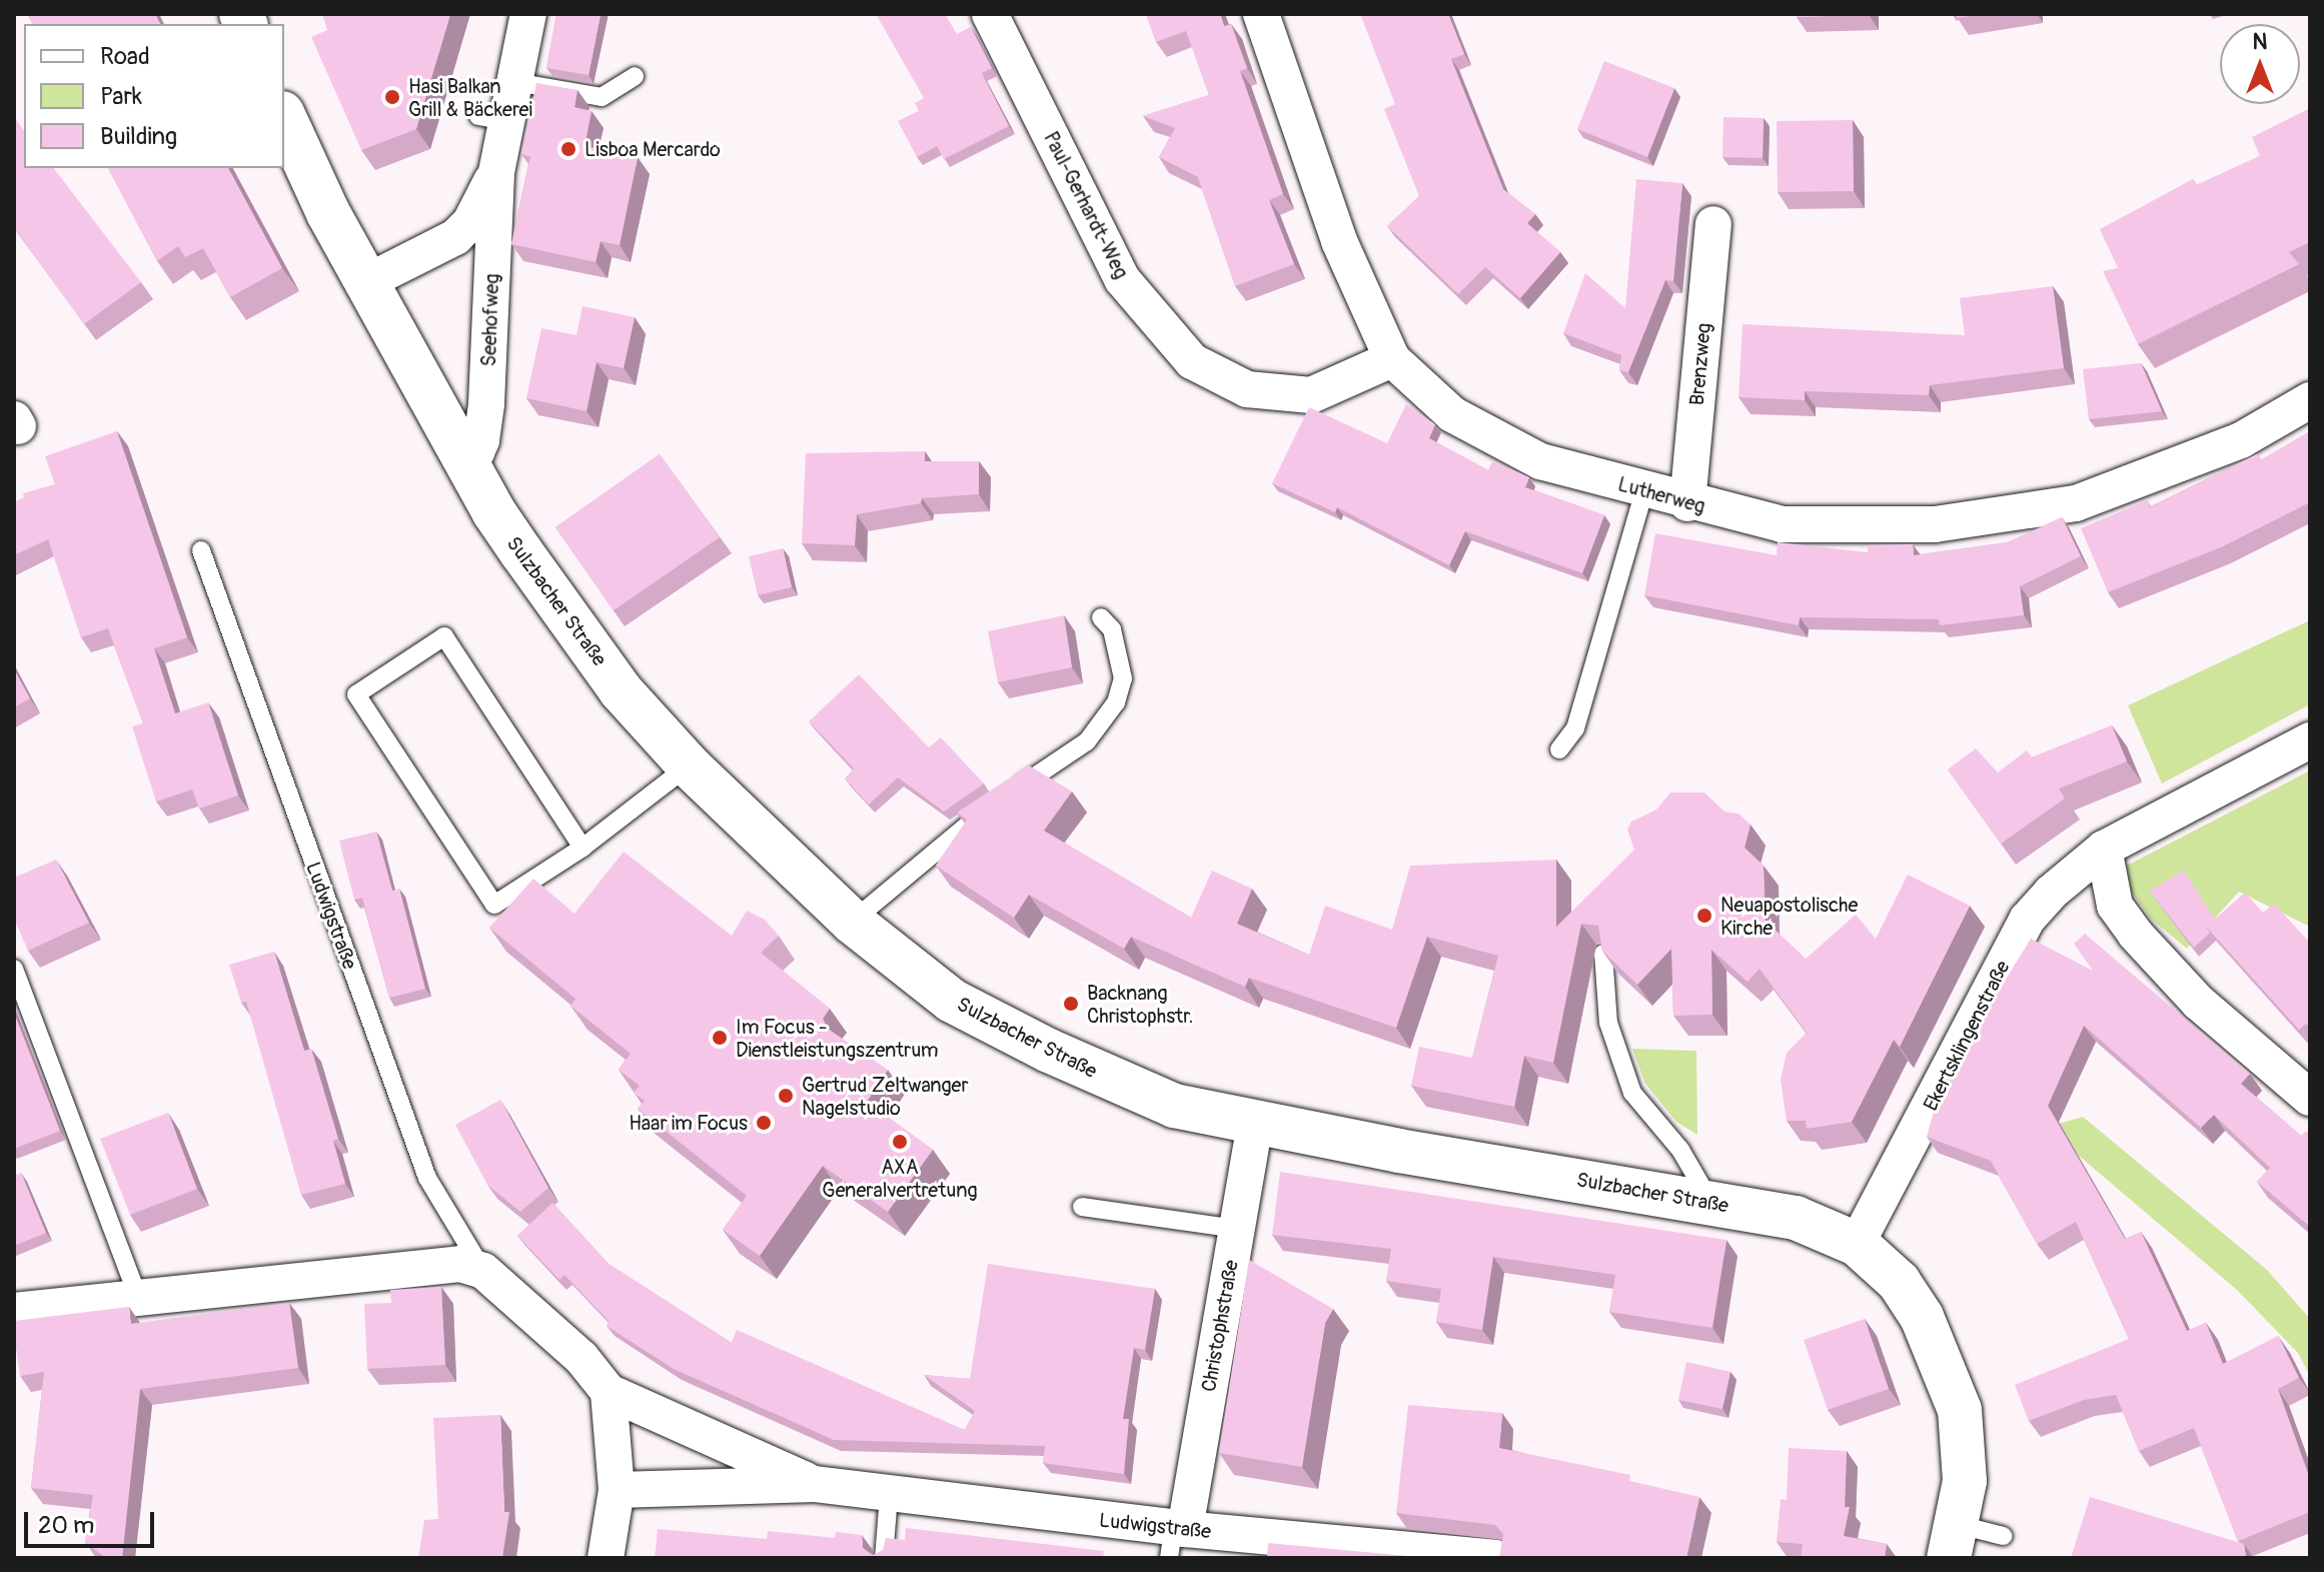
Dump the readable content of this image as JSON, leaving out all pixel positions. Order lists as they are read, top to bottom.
{
  "streets": {
    "street": [
      "Paul-Gerhardt-Weg",
      "Seehofweg",
      "Brenzweg",
      "Lutherweg",
      "Sulzbacher Straße",
      "Ludwigstraße",
      "Ekertsklingenstraße",
      "Christophstraße"
    ]
  },
  "crossings": [
    ["Paul-Gerhardt-Weg", "Lutherweg"],
    ["Seehofweg", "Sulzbacher Straße"],
    ["Brenzweg", "Lutherweg"],
    ["Sulzbacher Straße", "Ekertsklingenstraße"],
    ["Sulzbacher Straße", "Christophstraße"],
    ["Ludwigstraße", "Christophstraße"]
  ],
  "places": [
    "Hasi Balkan Grill & Bäckerei",
    "Lisboa Mercardo",
    "Neuapostolische Kirche",
    "Backnang Christophstr.",
    "Im Focus - Dienstleistungszentrum",
    "Gertrud Zeltwanger Nagelstudio",
    "Haar im Focus",
    "AXA Generalvertretung"
  ],
  "legend": ["Road", "Park", "Building"],
  "scale_bar": "20 m",
  "north": "top"
}
